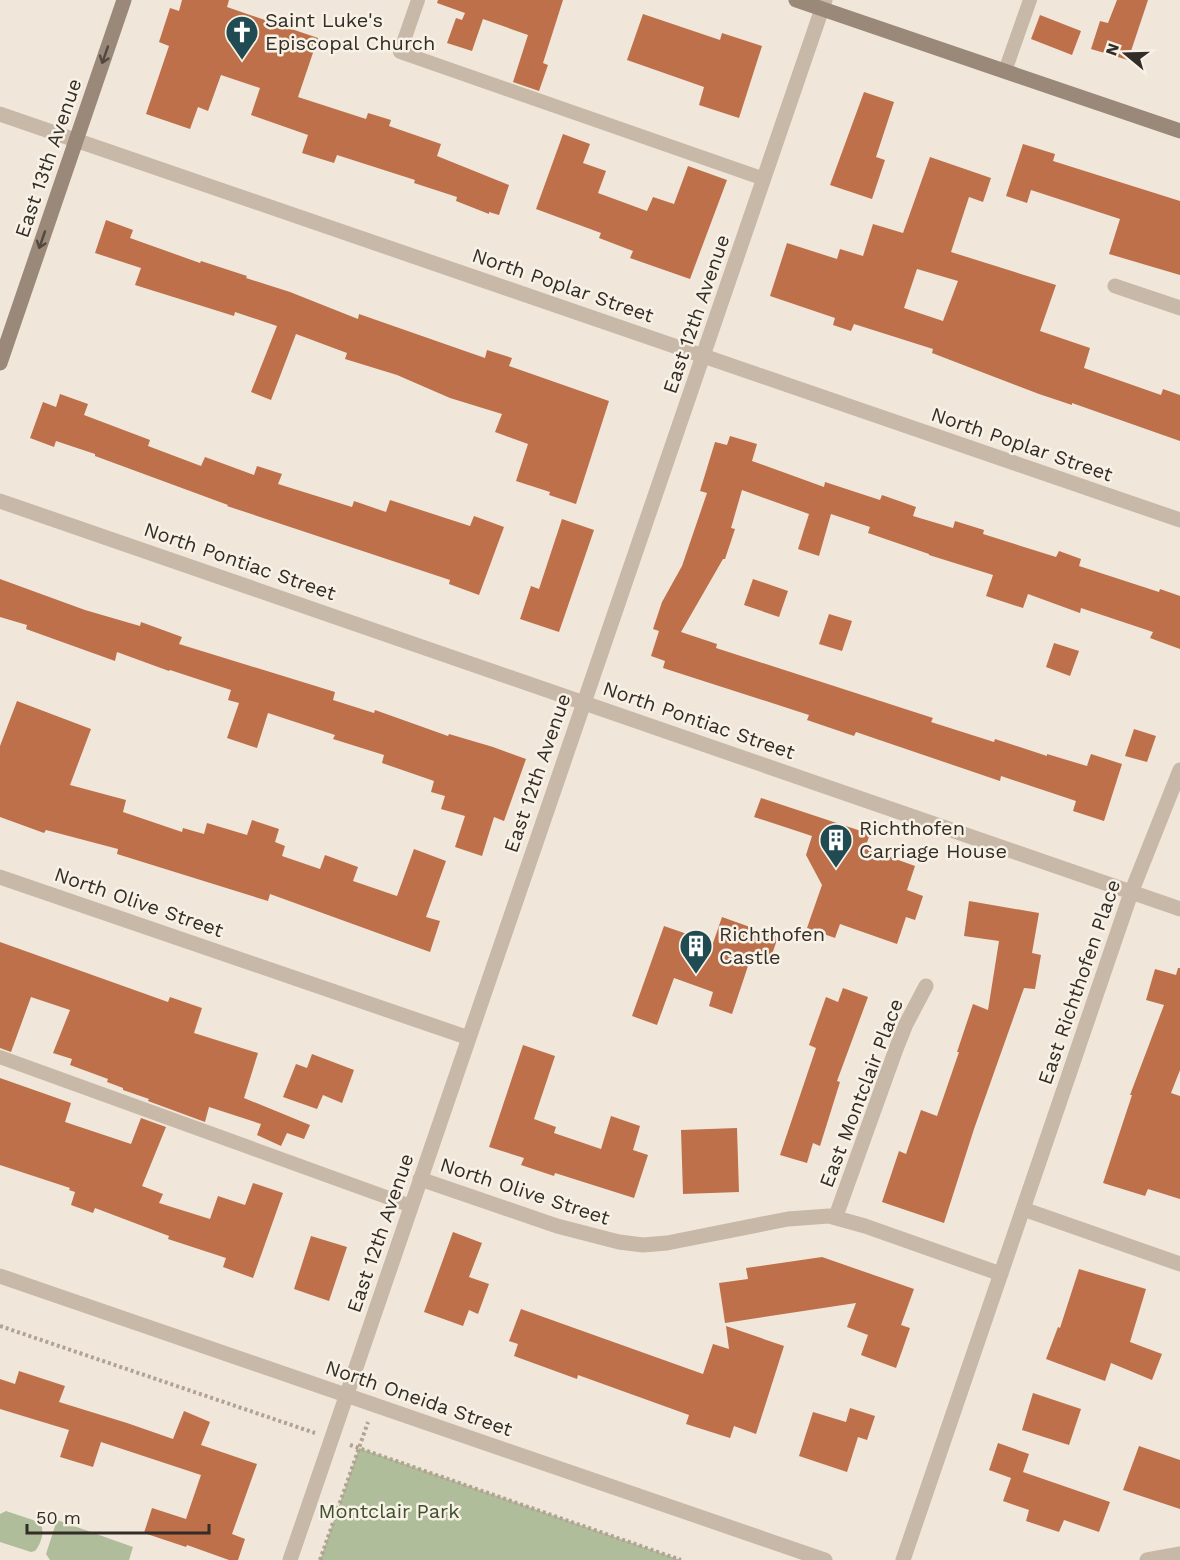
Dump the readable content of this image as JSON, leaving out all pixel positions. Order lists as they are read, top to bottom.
{
  "streets": {
    "main road": ["East 13th Avenue"],
    "street": [
      "North Poplar Street",
      "East 12th Avenue",
      "North Pontiac Street",
      "North Olive Street",
      "East Richthofen Place",
      "East Montclair Place",
      "North Oneida Street"
    ]
  },
  "crossings": [
    ["East 13th Avenue", "North Poplar Street"],
    ["North Poplar Street", "East 12th Avenue"],
    ["East 12th Avenue", "North Pontiac Street"],
    ["East 12th Avenue", "North Olive Street"],
    ["East 12th Avenue", "North Oneida Street"],
    ["North Pontiac Street", "East Richthofen Place"],
    ["North Olive Street", "East Richthofen Place"],
    ["North Olive Street", "East Montclair Place"]
  ],
  "one_way": ["East 13th Avenue"],
  "parks": ["Montclair Park"],
  "places": {
    "church": ["Saint Luke's Episcopal Church"],
    "building": ["Richthofen Carriage House", "Richthofen Castle"]
  },
  "scale_bar": "50 m",
  "north": "left"
}
